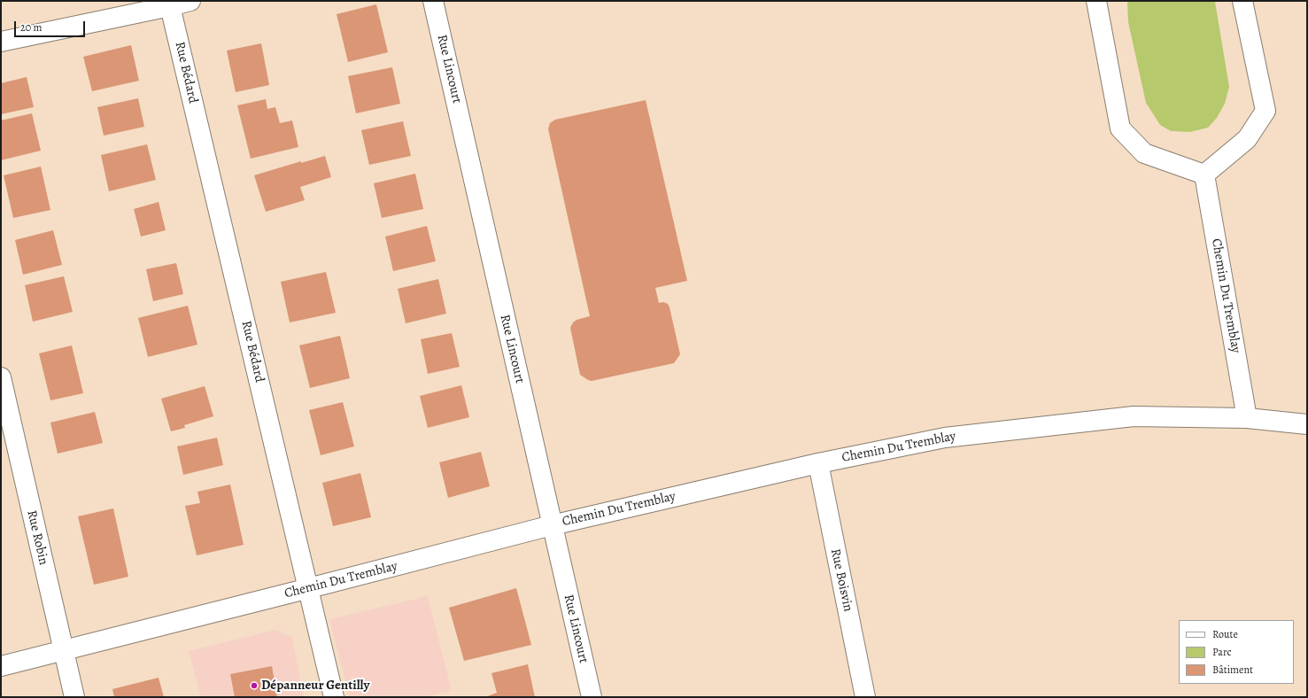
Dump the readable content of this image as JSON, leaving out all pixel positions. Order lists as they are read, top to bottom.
{
  "streets": {
    "street": [
      "Rue Lincourt",
      "Rue Bédard",
      "Chemin Du Tremblay",
      "Rue Robin",
      "Rue Boisvin"
    ]
  },
  "crossings": [
    ["Rue Lincourt", "Chemin Du Tremblay"],
    ["Rue Bédard", "Chemin Du Tremblay"],
    ["Chemin Du Tremblay", "Rue Robin"],
    ["Chemin Du Tremblay", "Rue Boisvin"]
  ],
  "places": ["Dépanneur Gentilly"],
  "legend": ["Route", "Parc", "Bâtiment"],
  "scale_bar": "20 m"
}
